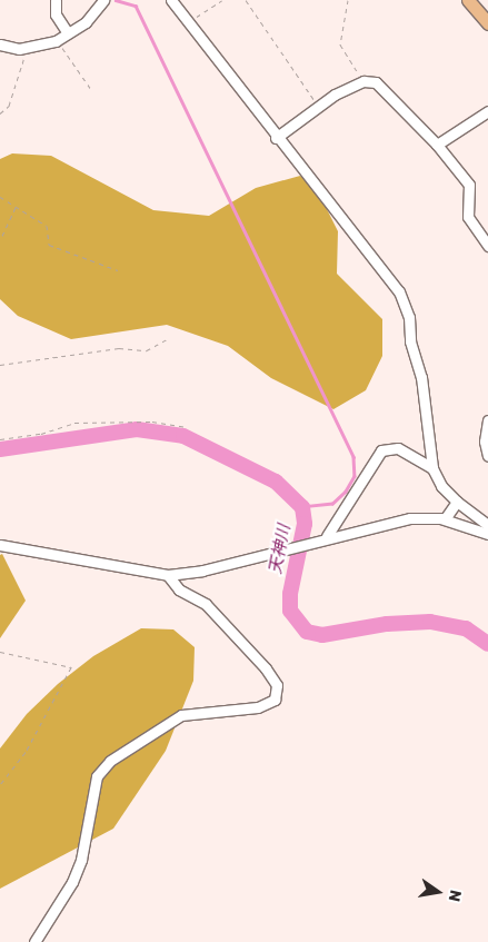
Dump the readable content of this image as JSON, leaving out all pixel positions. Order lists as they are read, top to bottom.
{
  "water": ["天神川"],
  "north": "right"
}
